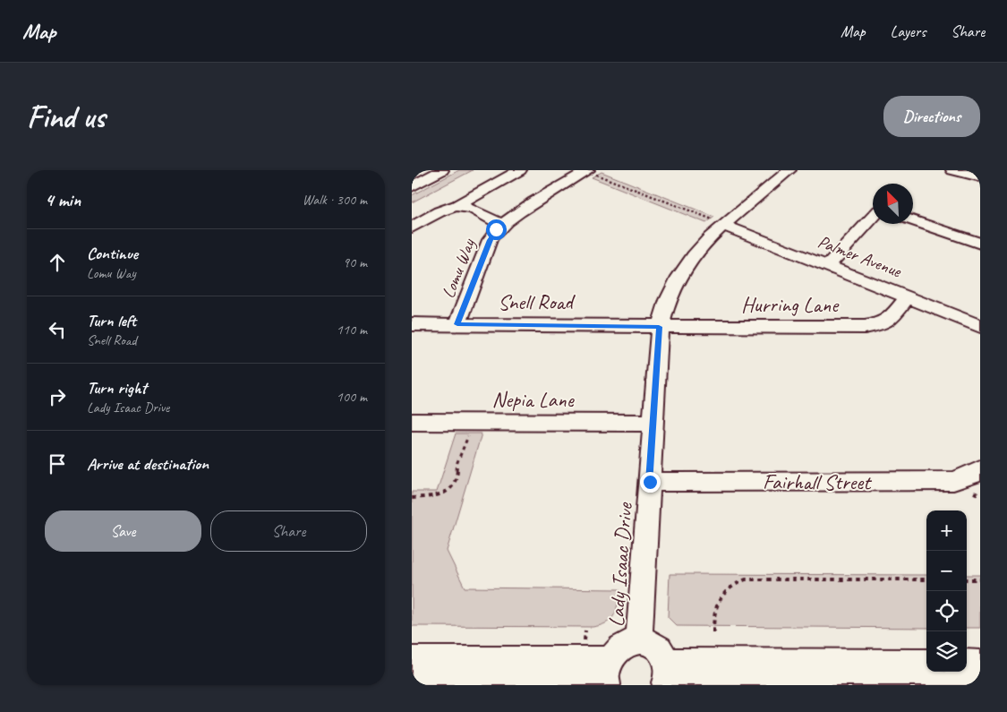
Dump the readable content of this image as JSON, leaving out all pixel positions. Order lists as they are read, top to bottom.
{
  "streets": {
    "street": [
      "Palmer Avenue",
      "Lomu Way",
      "Snell Road",
      "Hurring Lane",
      "Nepia Lane",
      "Fairhall Street",
      "Lady Isaac Drive"
    ]
  },
  "crossings": [
    ["Palmer Avenue", "Hurring Lane"],
    ["Palmer Avenue", "Lady Isaac Drive"],
    ["Lomu Way", "Snell Road"],
    ["Snell Road", "Hurring Lane"],
    ["Snell Road", "Lady Isaac Drive"],
    ["Hurring Lane", "Lady Isaac Drive"],
    ["Nepia Lane", "Lady Isaac Drive"],
    ["Fairhall Street", "Lady Isaac Drive"]
  ],
  "north": "top left",
  "page": {
    "header": "Map",
    "nav": ["Map", "Layers", "Share"],
    "buttons": [
      "Directions",
      ["Save", "Share"]
    ],
    "title": "Find us",
    "heading": ["4 min", "Walk · 300 m"],
    "list": [
      ["Continue", "Lomu Way", "90 m"],
      ["Turn left", "Snell Road", "110 m"],
      ["Turn right", "Lady Isaac Drive", "100 m"],
      "Arrive at destination"
    ],
    "map_buttons": ["+", "−"]
  }
}
